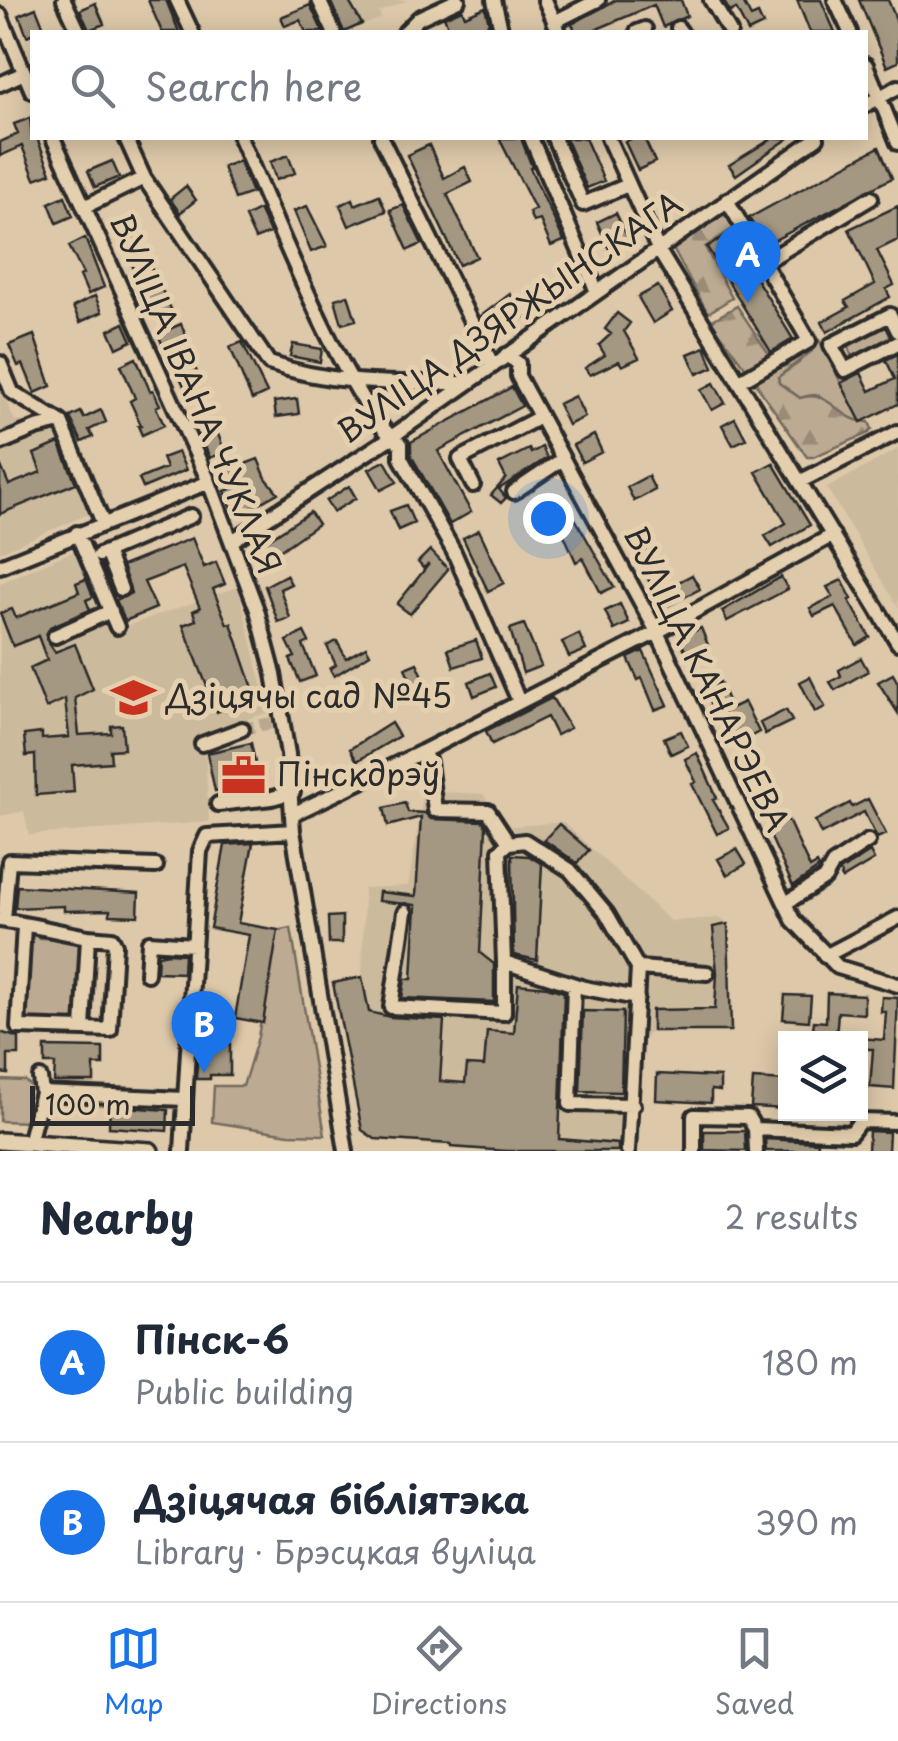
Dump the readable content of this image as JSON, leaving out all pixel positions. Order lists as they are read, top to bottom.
{
  "streets": {
    "street": ["ВУЛІЦА ДЗЯРЖЫНСКАГА", "ВУЛІЦА ІВАНА ЧУКЛАЯ", "ВУЛІЦА КАНАРЭЕВА"]
  },
  "crossings": [
    ["ВУЛІЦА ДЗЯРЖЫНСКАГА", "ВУЛІЦА ІВАНА ЧУКЛАЯ"],
    ["ВУЛІЦА ДЗЯРЖЫНСКАГА", "ВУЛІЦА КАНАРЭЕВА"]
  ],
  "places": {
    "school or university": ["Дзіцячы сад №45"],
    "office": ["Пінскдрэў"]
  },
  "scale_bar": "100 m",
  "page": {
    "search": "Search here",
    "pins": ["A", "B"],
    "scale": "100 m",
    "heading": ["Nearby", "2 results"],
    "list": [
      {
        "mark": "A",
        "name": "Пінск-6",
        "note": "Public building",
        "value": "180 m"
      },
      {
        "mark": "B",
        "name": "Дзіцячая бібліятэка",
        "note": "Library · Брэсцкая вуліца",
        "value": "390 m"
      }
    ],
    "nav": ["Map", "Directions", "Saved"]
  }
}
